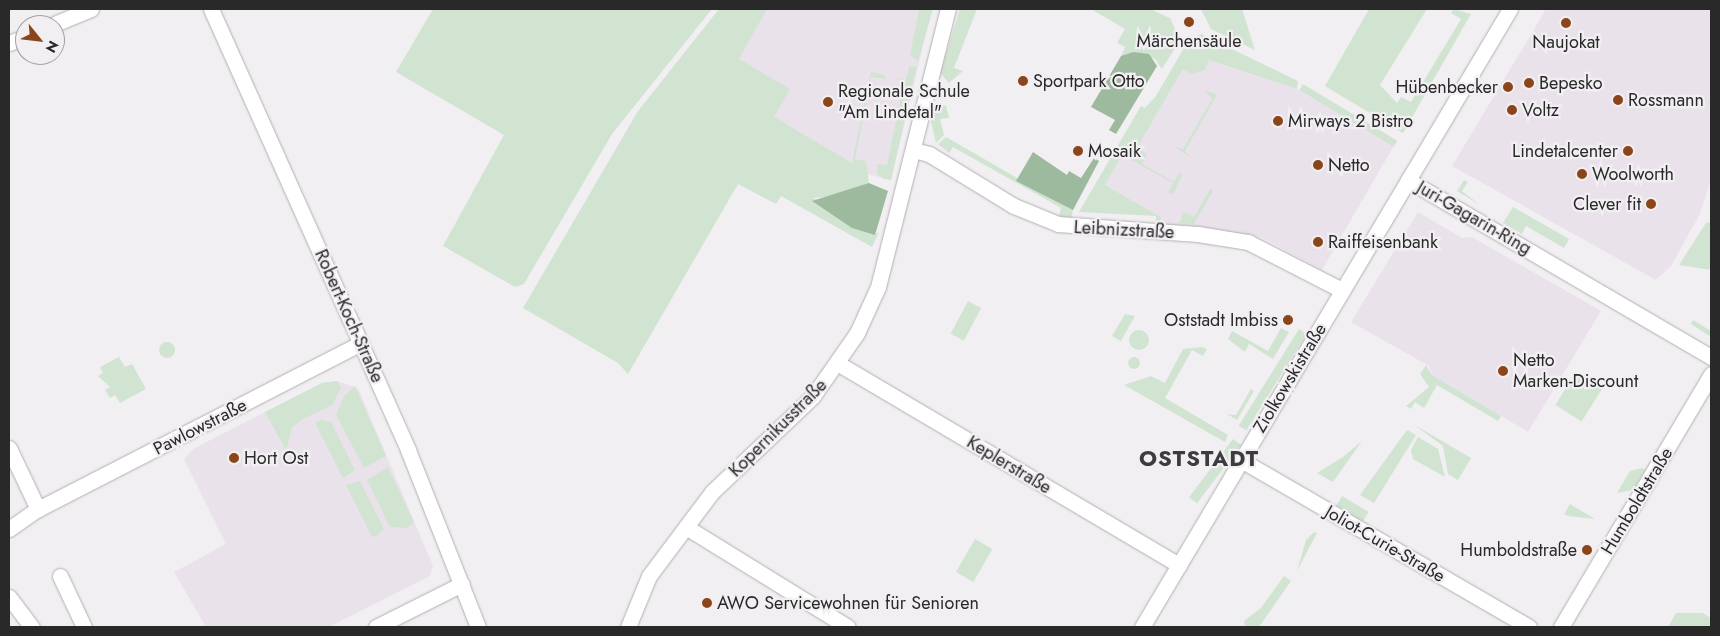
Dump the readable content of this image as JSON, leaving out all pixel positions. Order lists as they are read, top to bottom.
{
  "streets": {
    "street": [
      "Juri-Gagarin-Ring",
      "Leibnizstraße",
      "Robert-Koch-Straße",
      "Ziolkowskistraße",
      "Pawlowstraße",
      "Kopernikusstraße",
      "Keplerstraße",
      "Humboldtstraße",
      "Joliot-Curie-Straße"
    ]
  },
  "crossings": [
    ["Juri-Gagarin-Ring", "Ziolkowskistraße"],
    ["Leibnizstraße", "Ziolkowskistraße"],
    ["Leibnizstraße", "Kopernikusstraße"],
    ["Robert-Koch-Straße", "Pawlowstraße"],
    ["Ziolkowskistraße", "Keplerstraße"],
    ["Ziolkowskistraße", "Joliot-Curie-Straße"],
    ["Kopernikusstraße", "Keplerstraße"]
  ],
  "districts": ["OSTSTADT"],
  "places": [
    "Märchensäule",
    "Naujokat",
    "Sportpark Otto",
    "Bepesko",
    "Hübenbecker",
    "Rossmann",
    "Regionale Schule \"Am Lindetal\"",
    "Voltz",
    "Mirways 2 Bistro",
    "Mosaik",
    "Lindetalcenter",
    "Netto",
    "Woolworth",
    "Clever fit",
    "Raiffeisenbank",
    "Oststadt Imbiss",
    "Netto Marken-Discount",
    "Hort Ost",
    "Humboldstraße",
    "AWO Servicewohnen für Senioren"
  ],
  "north": "bottom right"
}
